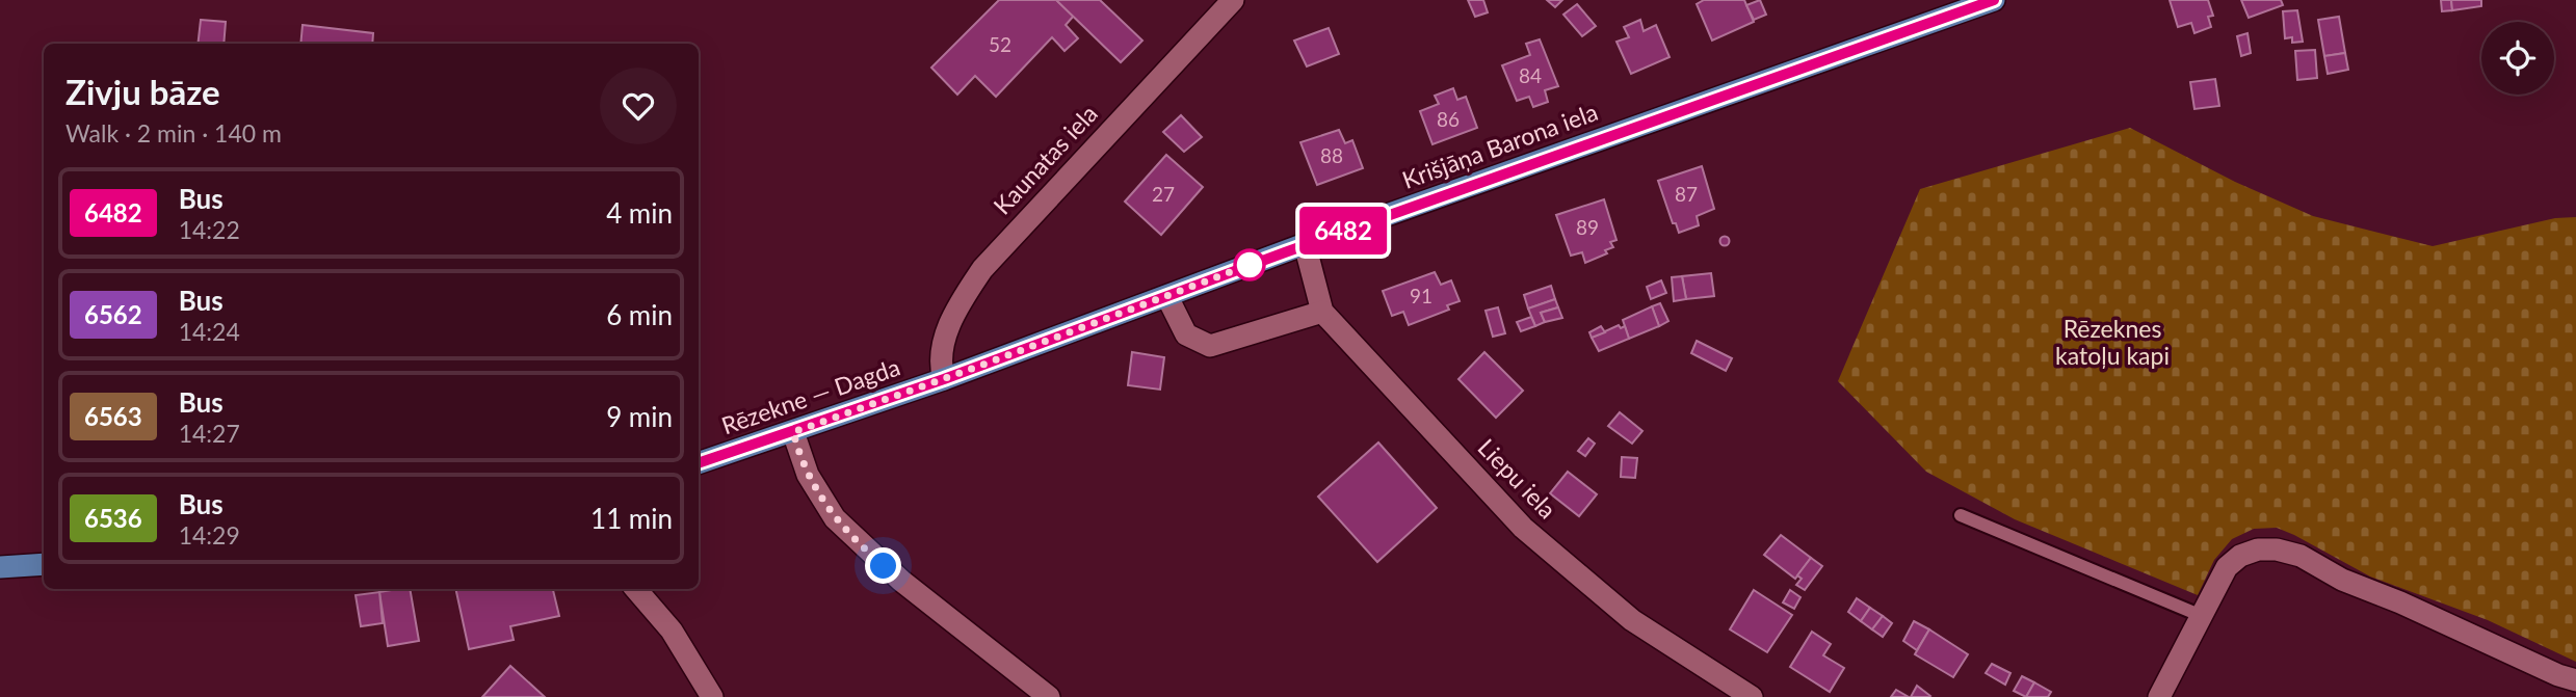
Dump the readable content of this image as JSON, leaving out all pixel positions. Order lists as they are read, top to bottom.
{
  "streets": {
    "main road": ["Krišjāņa Barona iela", "Rēzekne — Dagda"],
    "street": ["Kaunatas iela", "Liepu iela"]
  },
  "crossings": [
    ["Krišjāņa Barona iela", "Kaunatas iela"],
    ["Krišjāņa Barona iela", "Rēzekne — Dagda"],
    ["Krišjāņa Barona iela", "Liepu iela"],
    ["Kaunatas iela", "Rēzekne — Dagda"]
  ],
  "parks": ["Rēzeknes katoļu kapi"],
  "lines": ["bus line 6482"],
  "house_numbers": [
    "52",
    "84",
    "86",
    "88",
    "27",
    "87",
    "89",
    "91"
  ],
  "page": {
    "on_map": "6482",
    "heading": ["Zivju bāze", "Walk · 2 min · 140 m"],
    "list": [
      {
        "mark": "6482",
        "name": "Bus",
        "note": "14:22",
        "value": "4 min"
      },
      {
        "mark": "6562",
        "name": "Bus",
        "note": "14:24",
        "value": "6 min"
      },
      {
        "mark": "6563",
        "name": "Bus",
        "note": "14:27",
        "value": "9 min"
      },
      {
        "mark": "6536",
        "name": "Bus",
        "note": "14:29",
        "value": "11 min"
      }
    ]
  }
}
